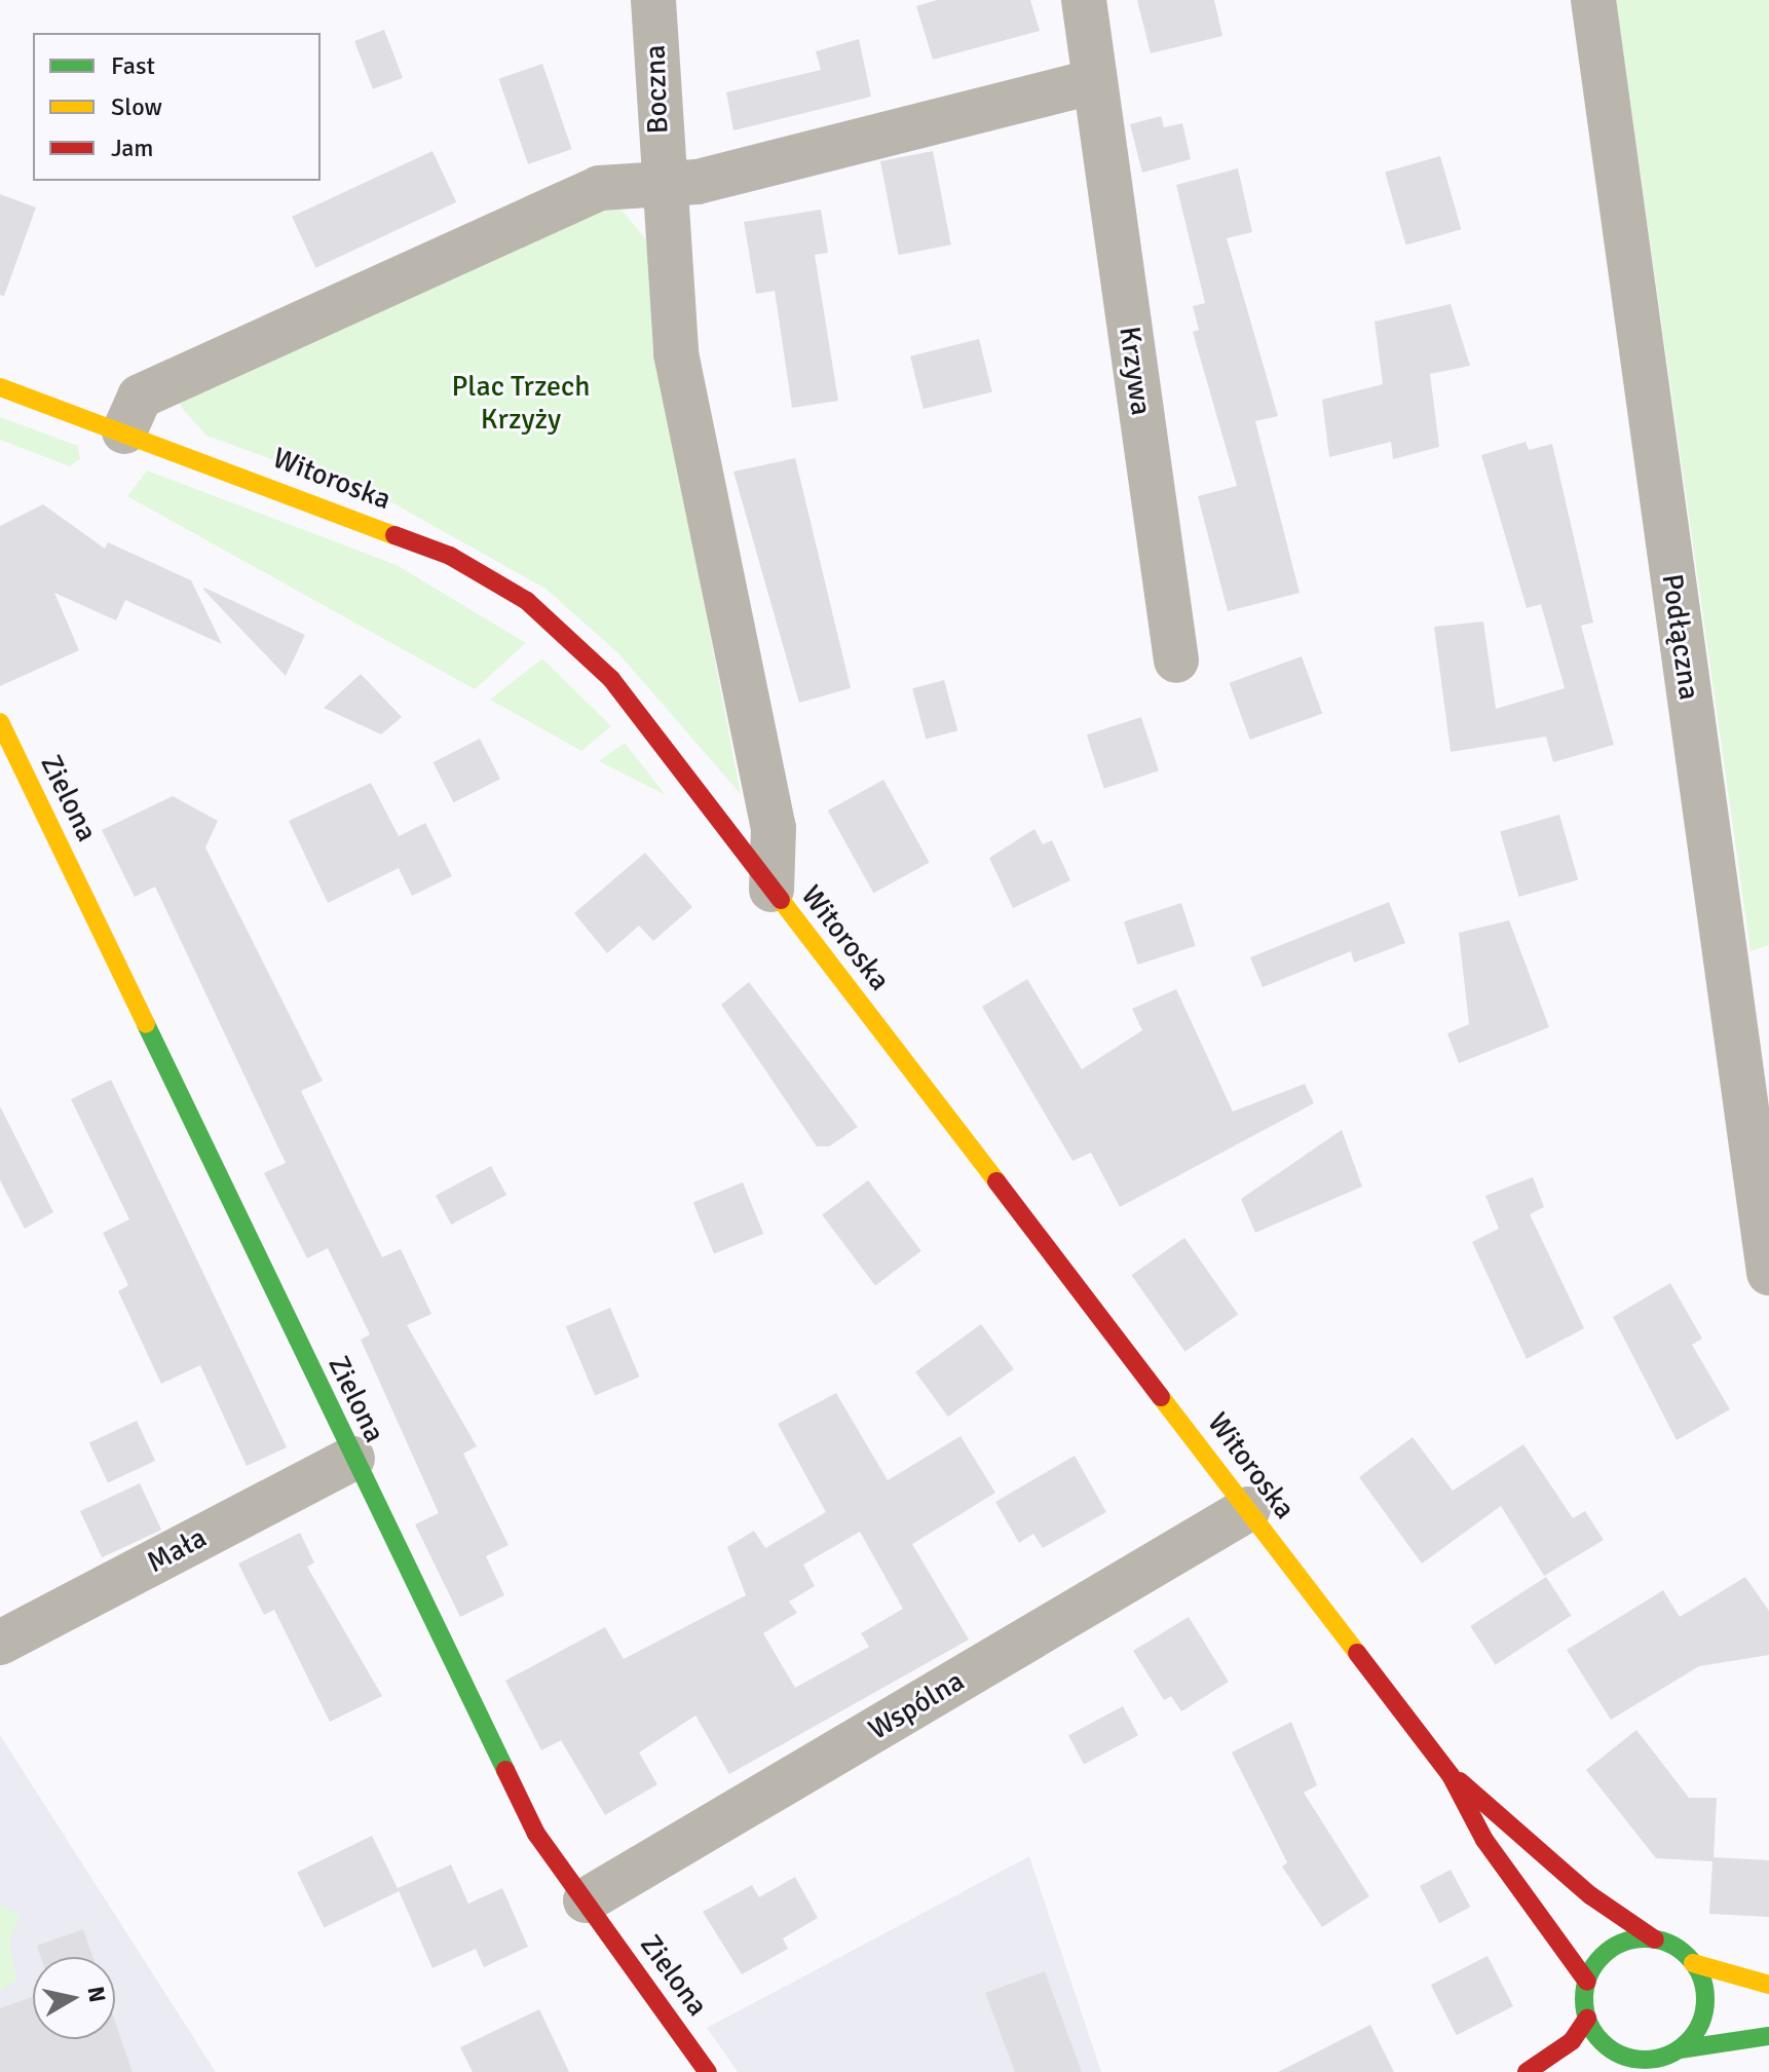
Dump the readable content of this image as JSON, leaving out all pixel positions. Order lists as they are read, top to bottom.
{
  "streets": {
    "main road": ["Witoroska", "Zielona"],
    "street": [
      "Boczna",
      "Krzywa",
      "Podłączna",
      "Mała",
      "Wspólna"
    ]
  },
  "crossings": [
    ["Witoroska", "Wspólna"],
    ["Zielona", "Mała"],
    ["Zielona", "Wspólna"]
  ],
  "parks": ["Plac Trzech Krzyży"],
  "legend": ["Fast", "Slow", "Jam"],
  "north": "right"
}
